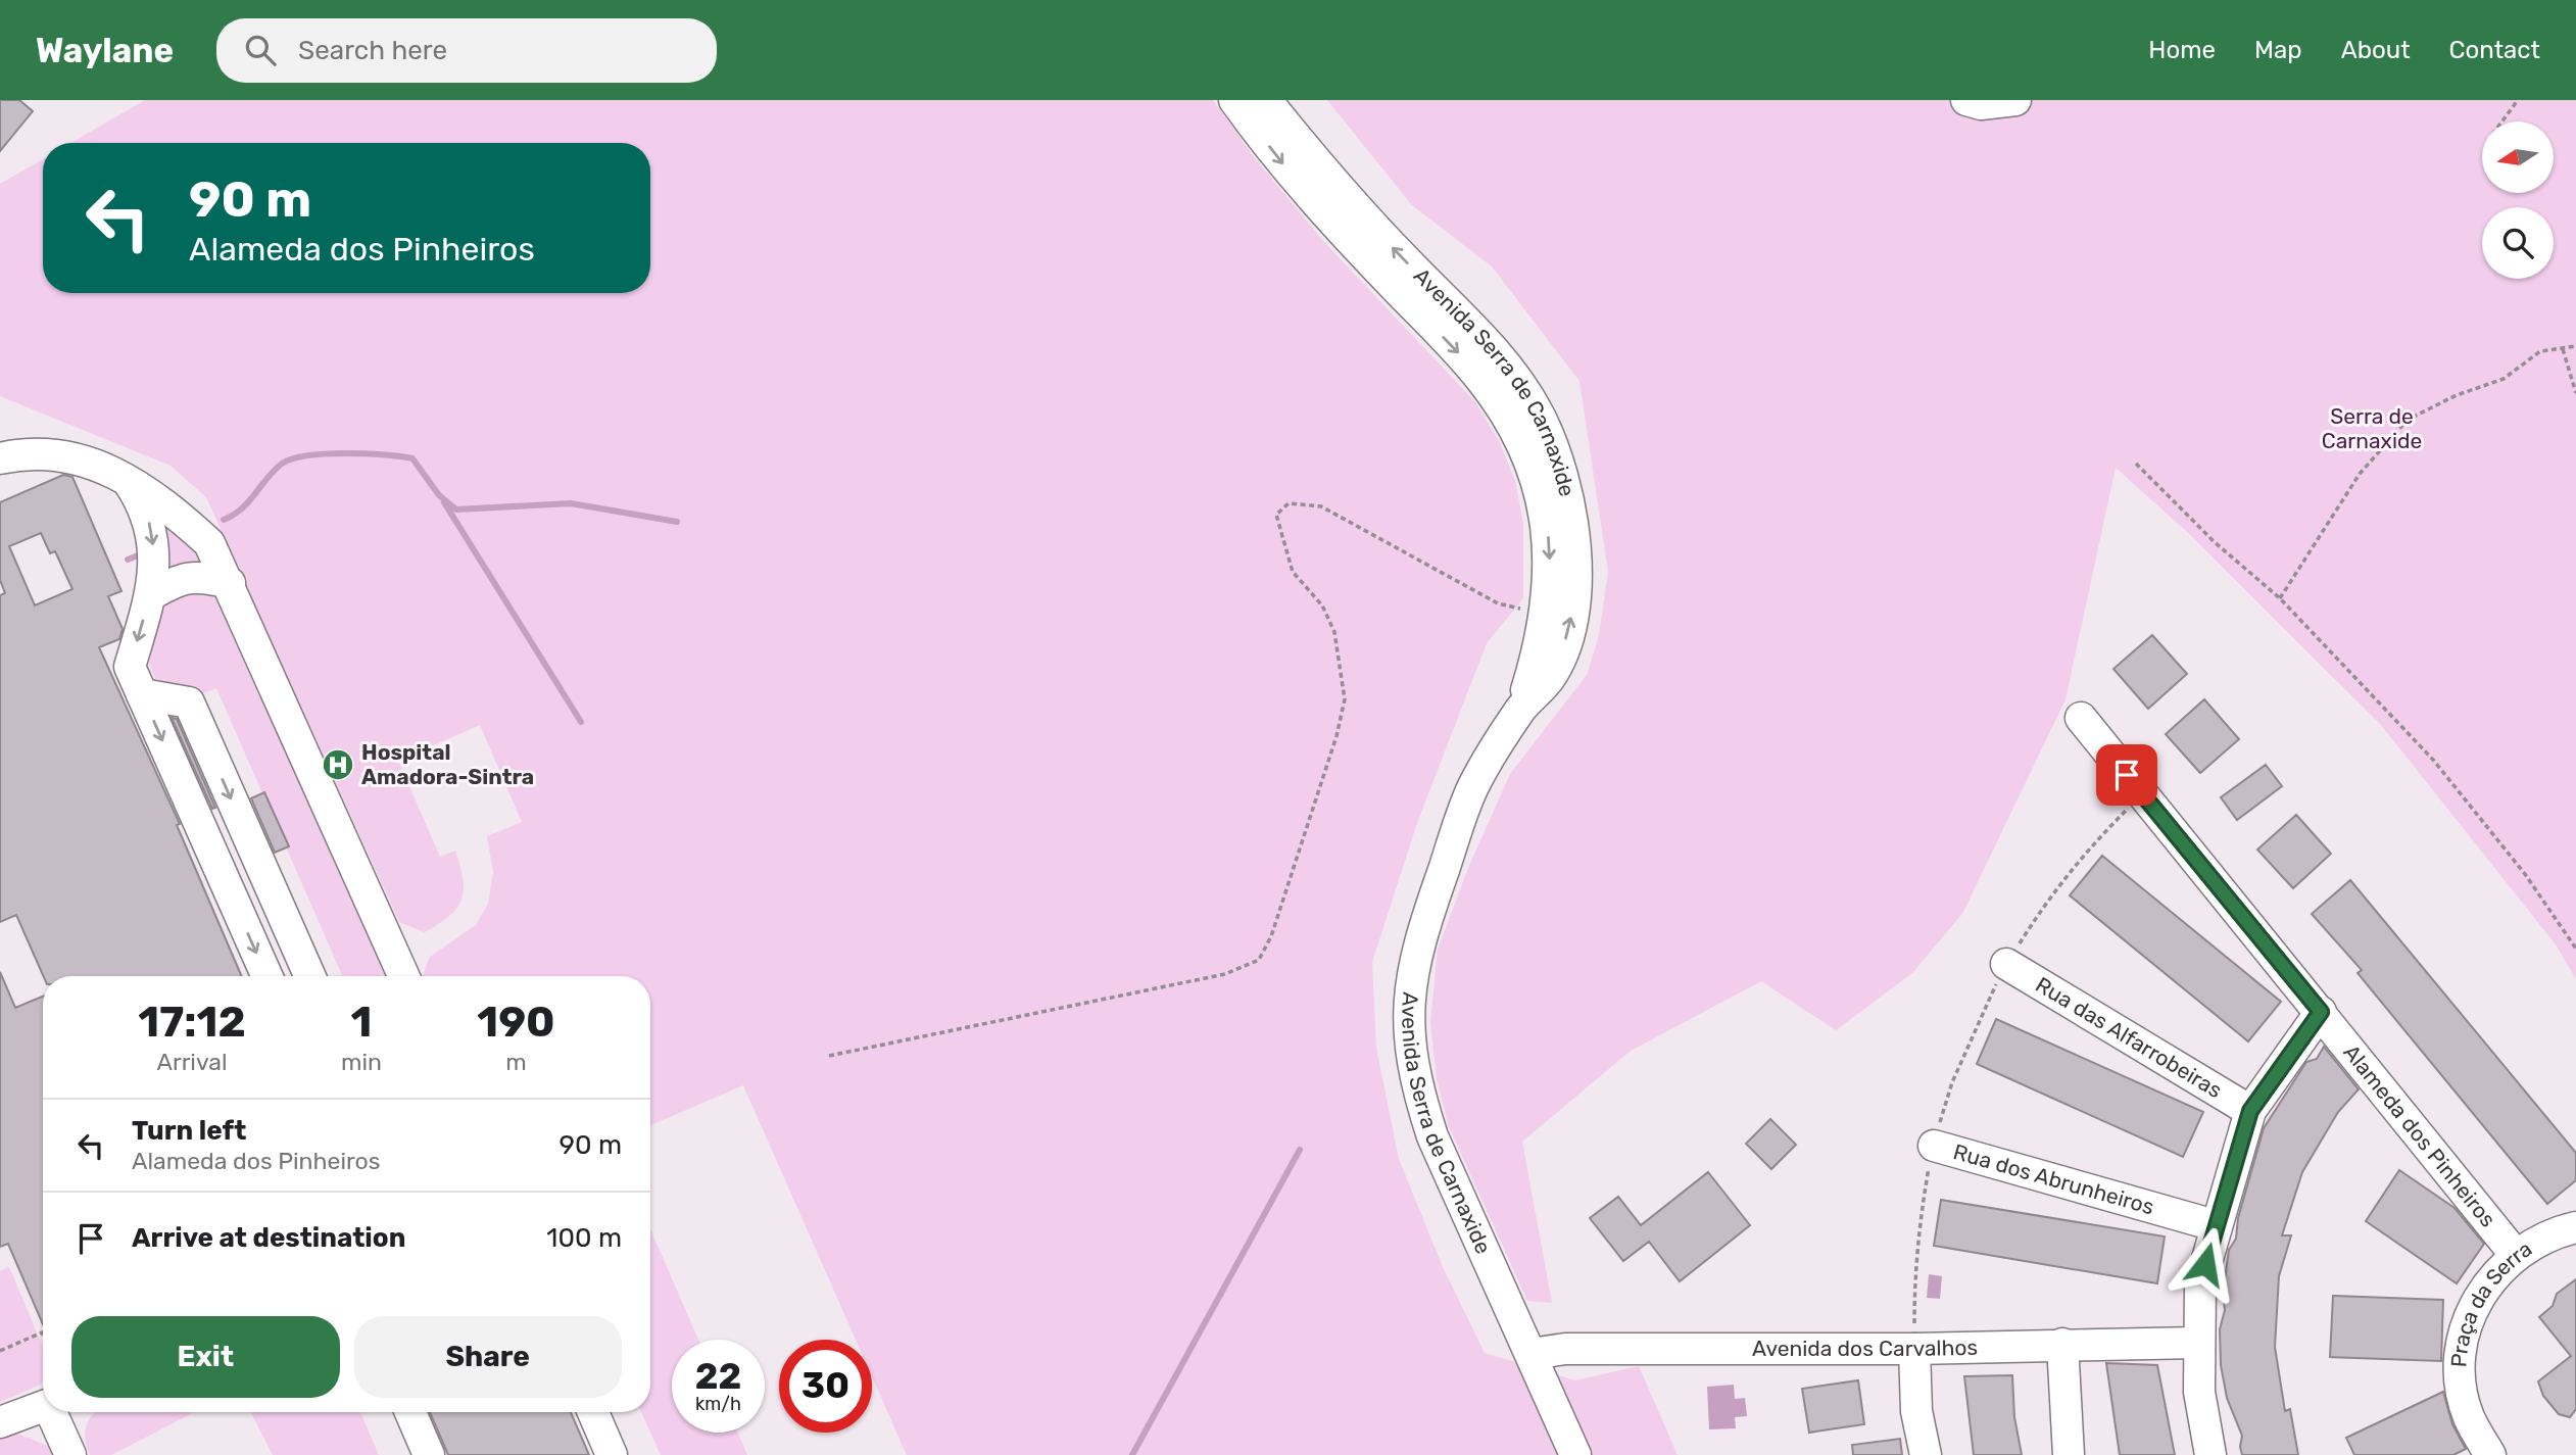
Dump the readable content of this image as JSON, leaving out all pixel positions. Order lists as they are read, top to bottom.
{
  "streets": {
    "street": [
      "Avenida Serra de Carnaxide",
      "Rua das Alfarrobeiras",
      "Alameda dos Pinheiros",
      "Rua dos Abrunheiros",
      "Praça da Serra",
      "Avenida dos Carvalhos"
    ]
  },
  "crossings": [
    ["Avenida Serra de Carnaxide", "Avenida dos Carvalhos"],
    ["Alameda dos Pinheiros", "Praça da Serra"]
  ],
  "parks": ["Serra de Carnaxide"],
  "places": {
    "hospital": ["Hospital Amadora-Sintra"]
  },
  "north": "left",
  "page": {
    "header": "Waylane",
    "search": "Search here",
    "nav": [
      "Home",
      "Map",
      "About",
      "Contact"
    ],
    "turn": ["90 m", "Alameda dos Pinheiros"],
    "eta": [
      "17:12",
      "Arrival",
      "1",
      "min",
      "190",
      "m"
    ],
    "list": [
      {
        "name": "Turn left",
        "note": "Alameda dos Pinheiros",
        "value": "90 m"
      },
      {
        "name": "Arrive at destination",
        "value": "100 m"
      }
    ],
    "buttons": ["Exit", "Share"],
    "speed": "22 km/h",
    "limit": "30"
  }
}
